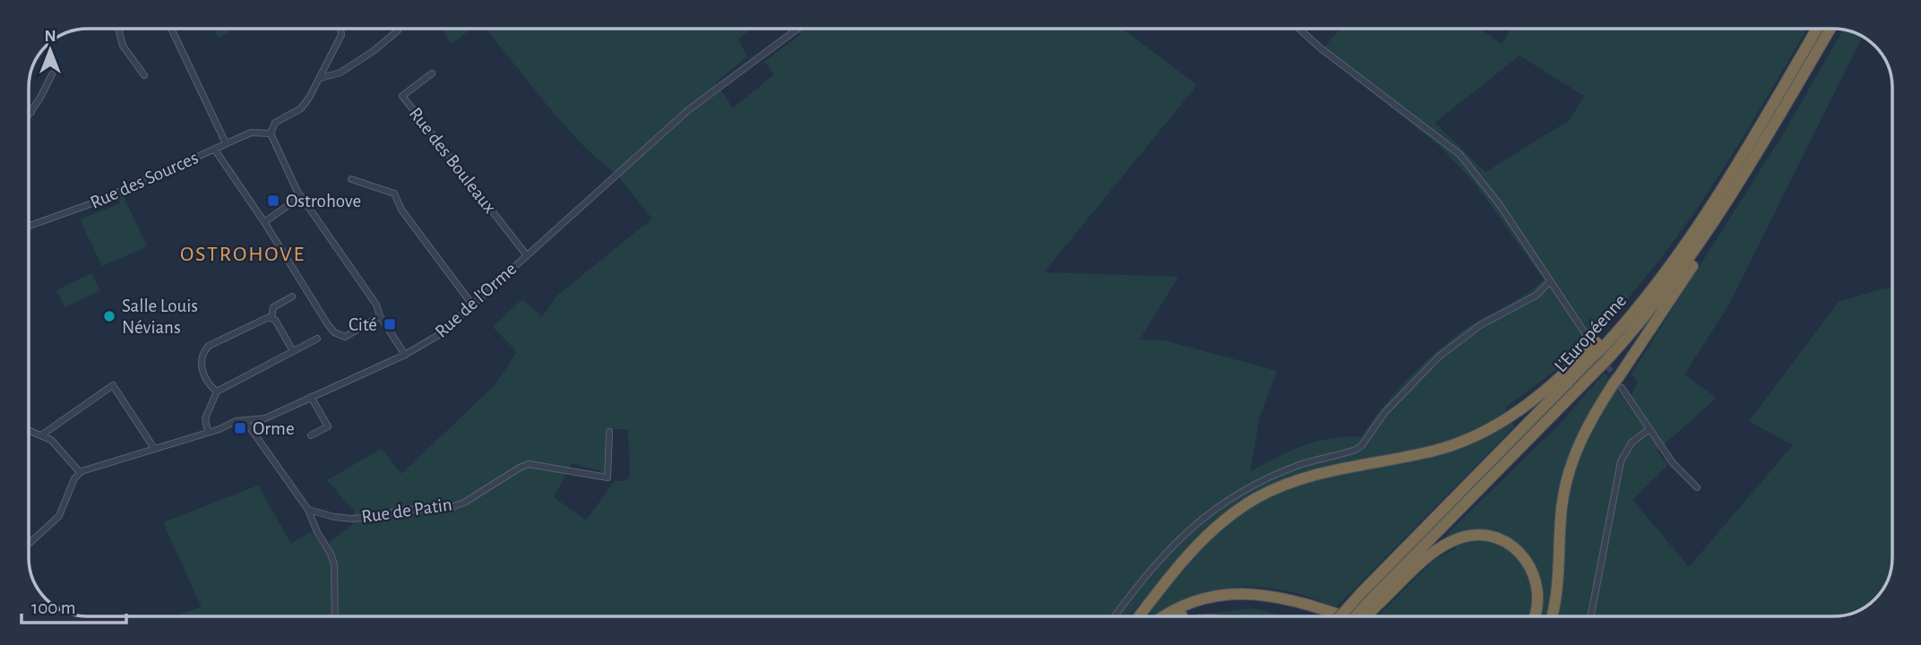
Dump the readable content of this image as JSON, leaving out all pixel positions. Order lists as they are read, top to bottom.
{
  "streets": {
    "highway": ["L'Européenne"],
    "street": [
      "Rue des Bouleaux",
      "Rue des Sources",
      "Rue de l'Orme",
      "Rue de Patin"
    ]
  },
  "crossings": [
    ["Rue des Bouleaux", "Rue de l'Orme"]
  ],
  "districts": ["OSTROHOVE"],
  "places": {
    "transit": ["Ostrohove", "Cité", "Orme"],
    "other": ["Salle Louis Névians"]
  },
  "scale_bar": "100 m",
  "north": "top"
}
